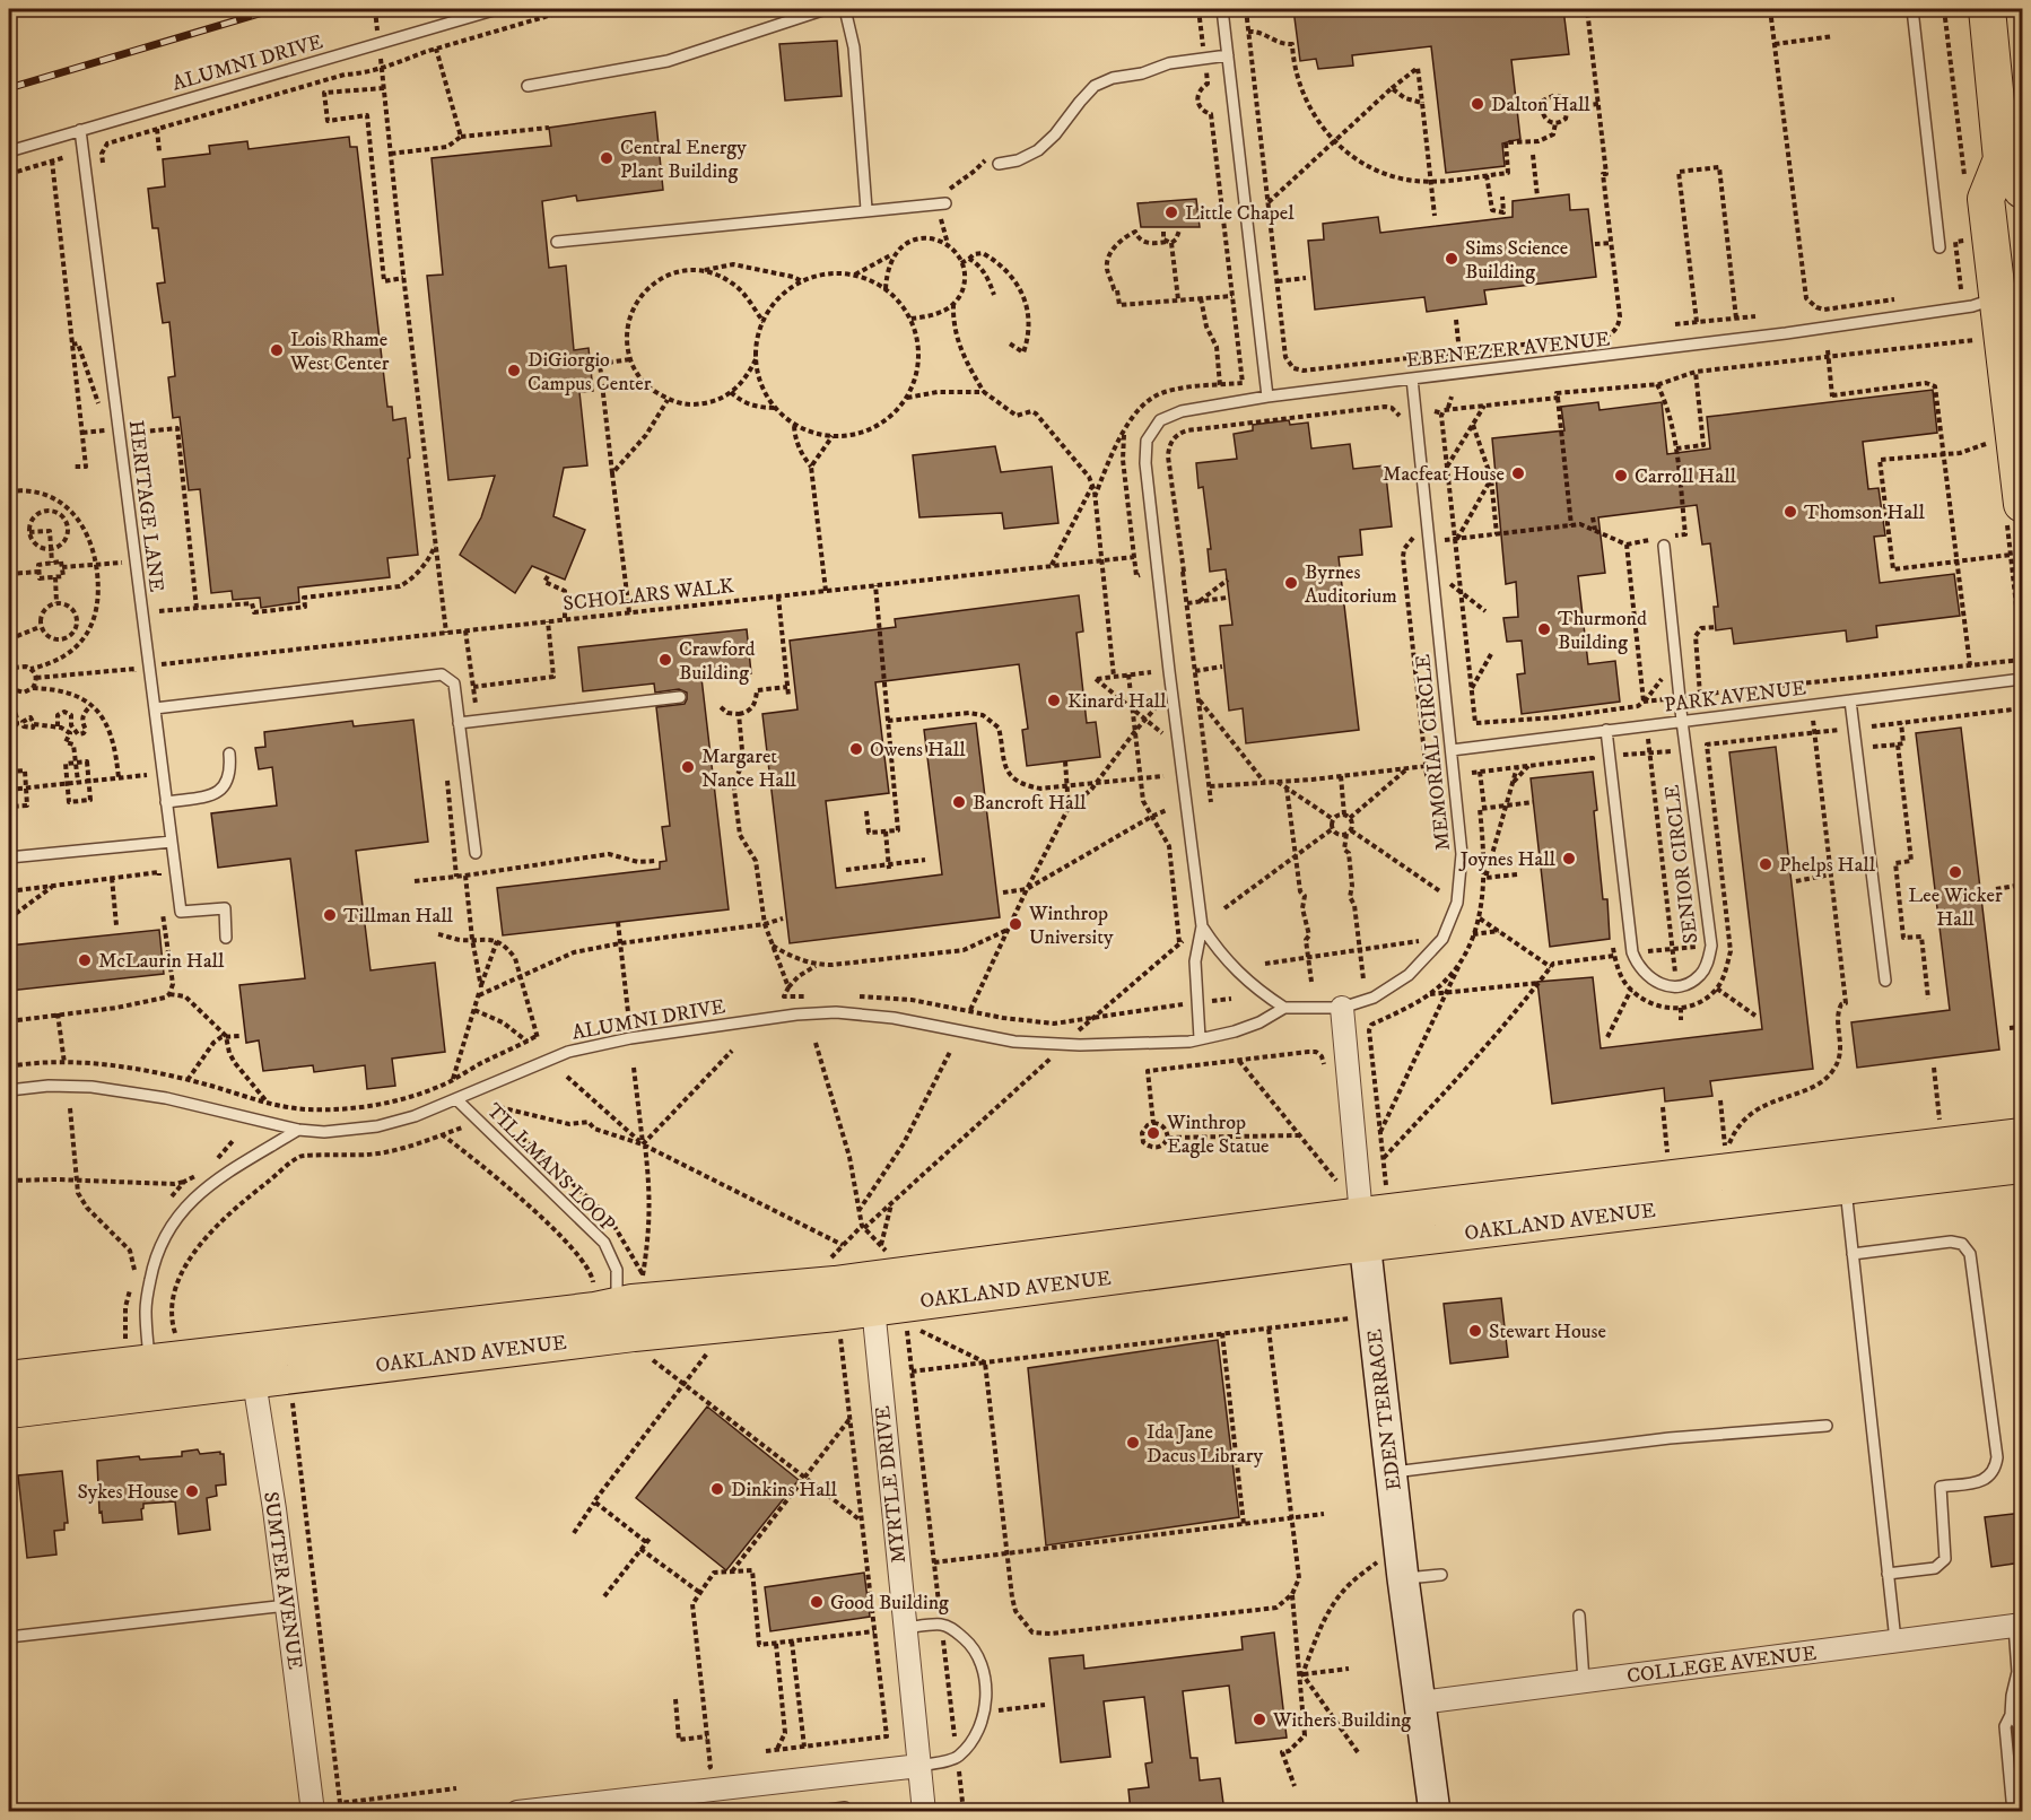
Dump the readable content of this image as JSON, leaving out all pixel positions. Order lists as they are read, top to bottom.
{
  "streets": {
    "main road": ["OAKLAND AVENUE"],
    "street": [
      "EDEN TERRACE",
      "MYRTLE DRIVE",
      "SUMTER AVENUE",
      "COLLEGE AVENUE"
    ],
    "lane": [
      "ALUMNI DRIVE",
      "EBENEZER AVENUE",
      "HERITAGE LANE",
      "PARK AVENUE",
      "MEMORIAL CIRCLE",
      "SENIOR CIRCLE",
      "TILLMANS LOOP"
    ],
    "path": ["SCHOLARS WALK"]
  },
  "crossings": [
    ["ALUMNI DRIVE", "HERITAGE LANE"],
    ["ALUMNI DRIVE", "MEMORIAL CIRCLE"],
    ["ALUMNI DRIVE", "TILLMANS LOOP"],
    ["EBENEZER AVENUE", "MEMORIAL CIRCLE"],
    ["PARK AVENUE", "MEMORIAL CIRCLE"],
    ["PARK AVENUE", "SENIOR CIRCLE"],
    ["MEMORIAL CIRCLE", "EDEN TERRACE"],
    ["TILLMANS LOOP", "OAKLAND AVENUE"],
    ["OAKLAND AVENUE", "EDEN TERRACE"],
    ["OAKLAND AVENUE", "MYRTLE DRIVE"],
    ["OAKLAND AVENUE", "SUMTER AVENUE"],
    ["EDEN TERRACE", "COLLEGE AVENUE"]
  ],
  "places": [
    "Dalton Hall",
    "Central Energy Plant Building",
    "Little Chapel",
    "Sims Science Building",
    "Lois Rhame West Center",
    "DiGiorgio Campus Center",
    "Macfeat House",
    "Carroll Hall",
    "Thomson Hall",
    "Byrnes Auditorium",
    "Thurmond Building",
    "Crawford Building",
    "Kinard Hall",
    "Owens Hall",
    "Margaret Nance Hall",
    "Bancroft Hall",
    "Joynes Hall",
    "Phelps Hall",
    "Lee Wicker Hall",
    "Tillman Hall",
    "Winthrop University",
    "McLaurin Hall",
    "Winthrop Eagle Statue",
    "Stewart House",
    "Ida Jane Dacus Library",
    "Dinkins Hall",
    "Sykes House",
    "Good Building",
    "Withers Building"
  ]
}
